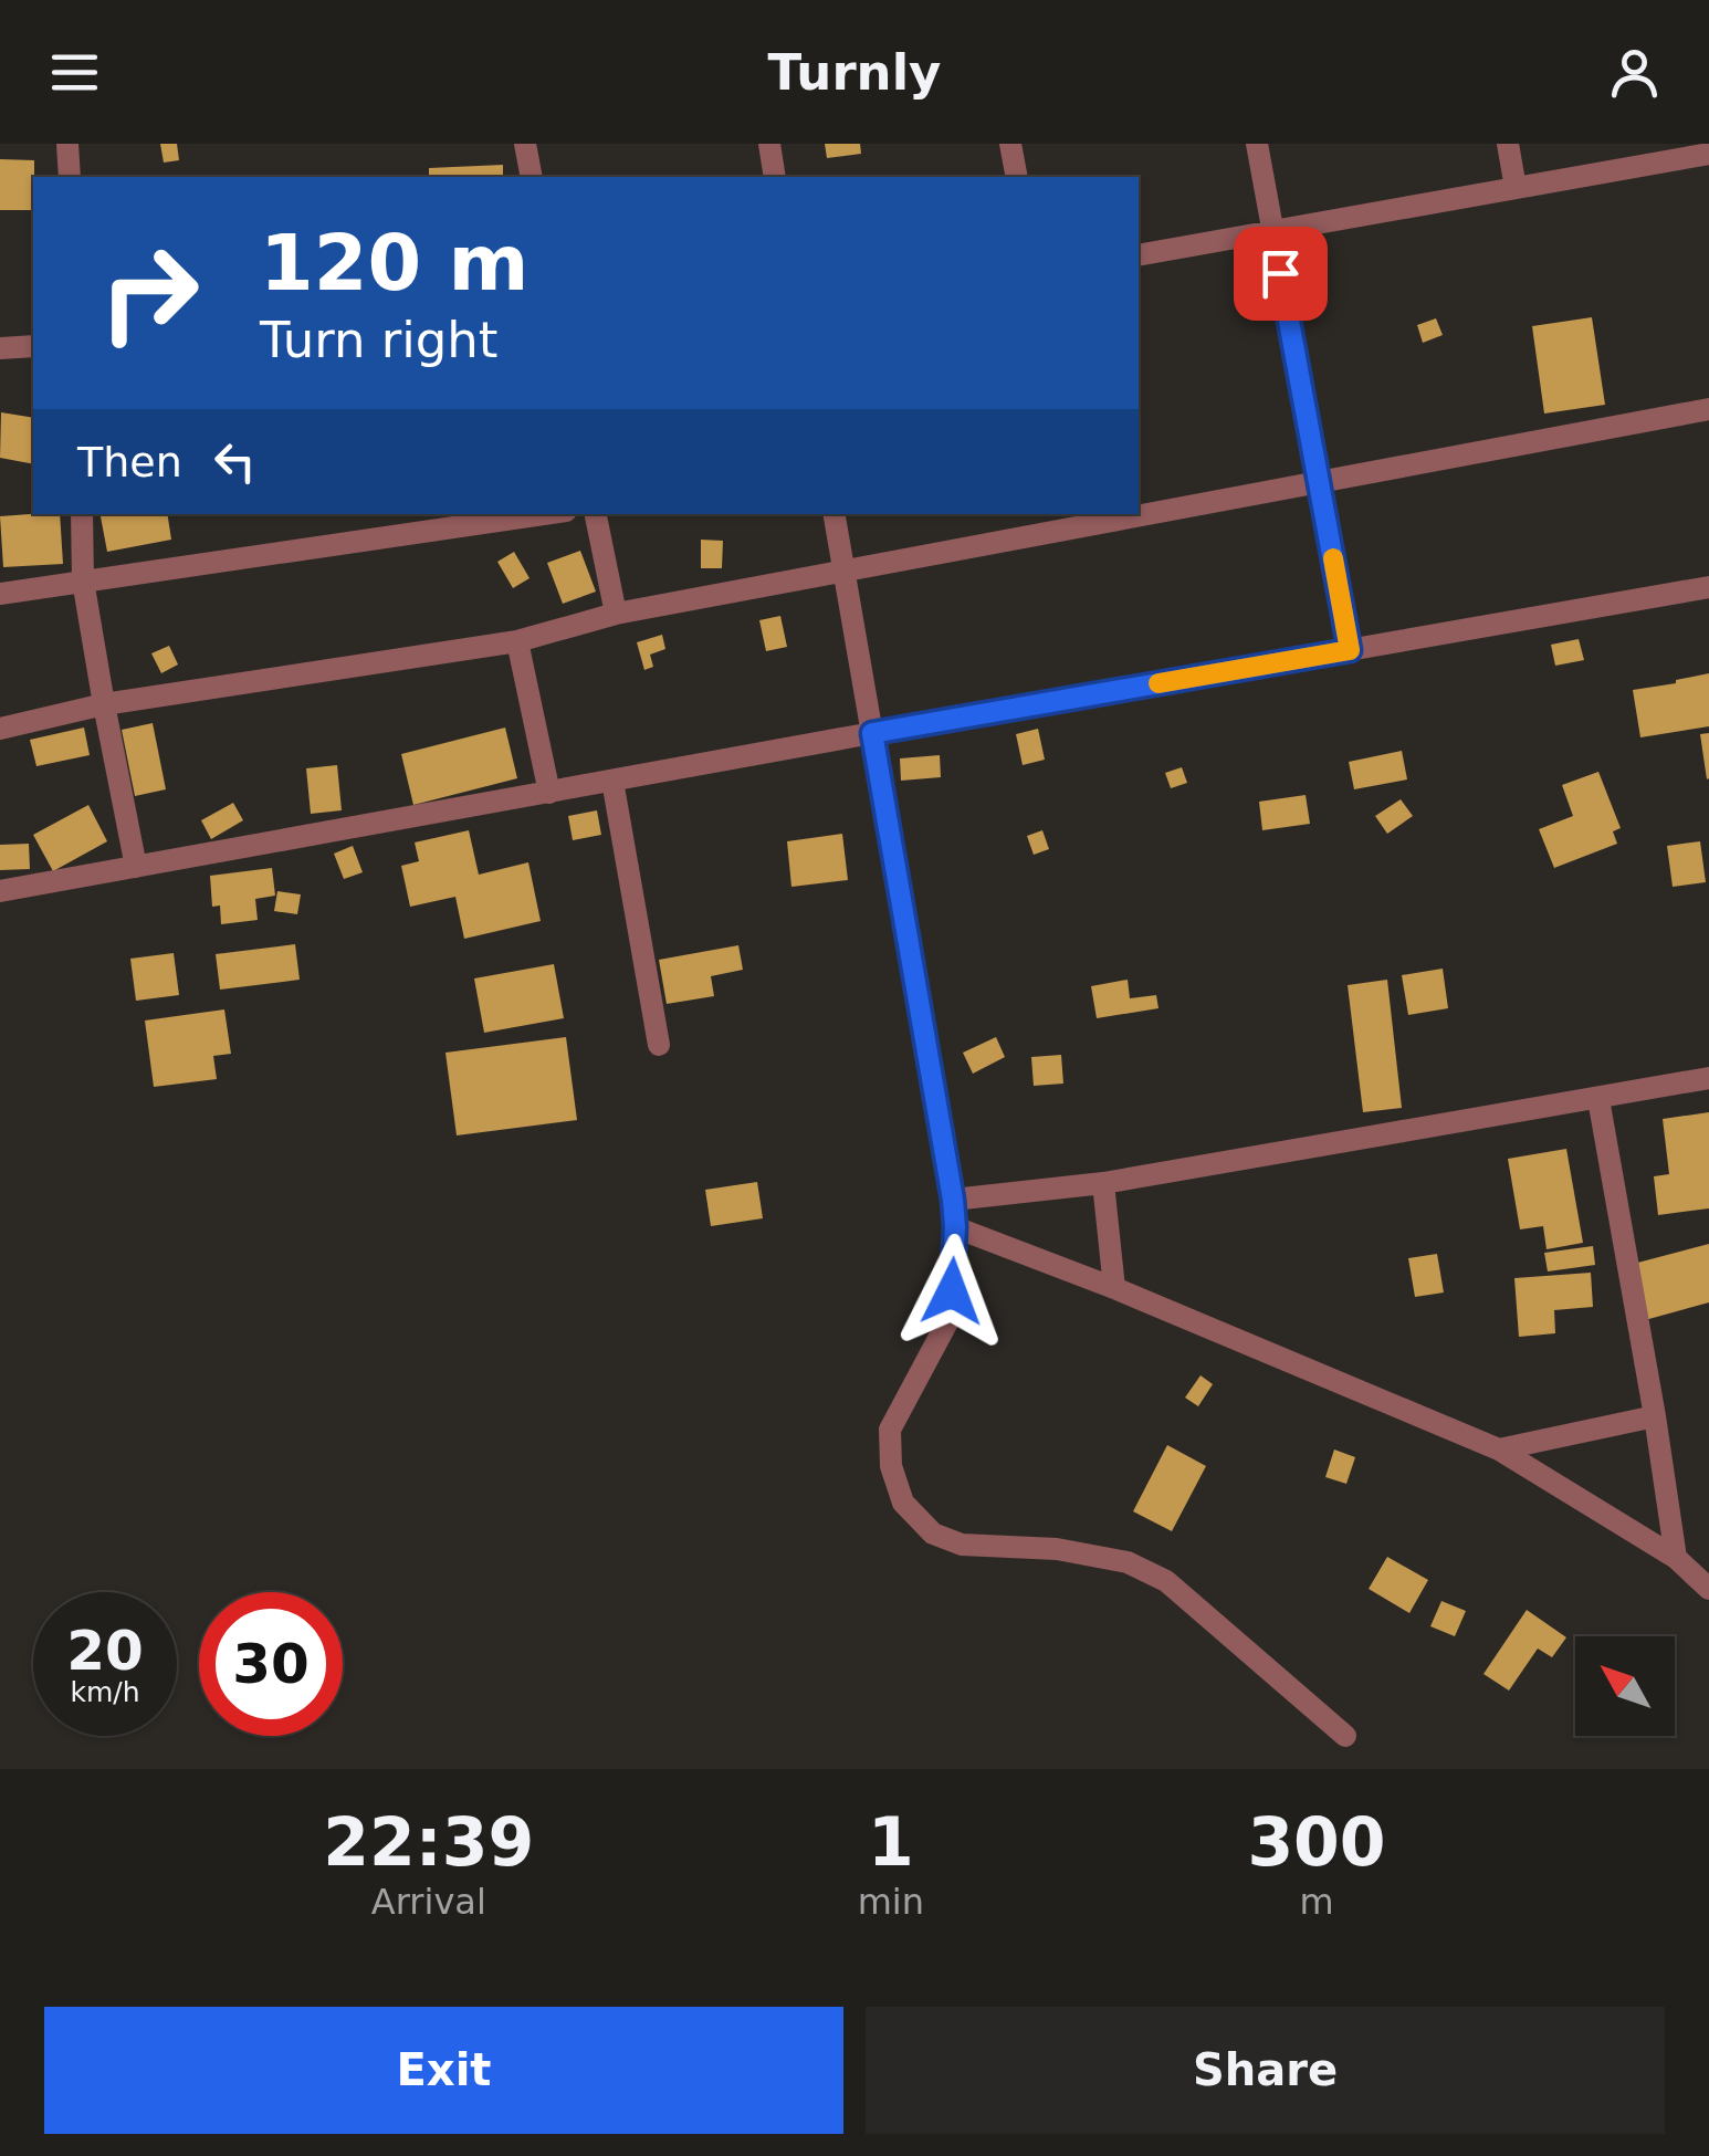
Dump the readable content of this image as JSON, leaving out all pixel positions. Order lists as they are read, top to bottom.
{
  "north": "top left",
  "page": {
    "header": "Turnly",
    "turn": ["120 m", "Turn right"],
    "then": "Then",
    "speed": "20 km/h",
    "limit": "30",
    "eta": [
      "22:39",
      "Arrival",
      "1",
      "min",
      "300",
      "m"
    ],
    "buttons": ["Exit", "Share"]
  }
}
